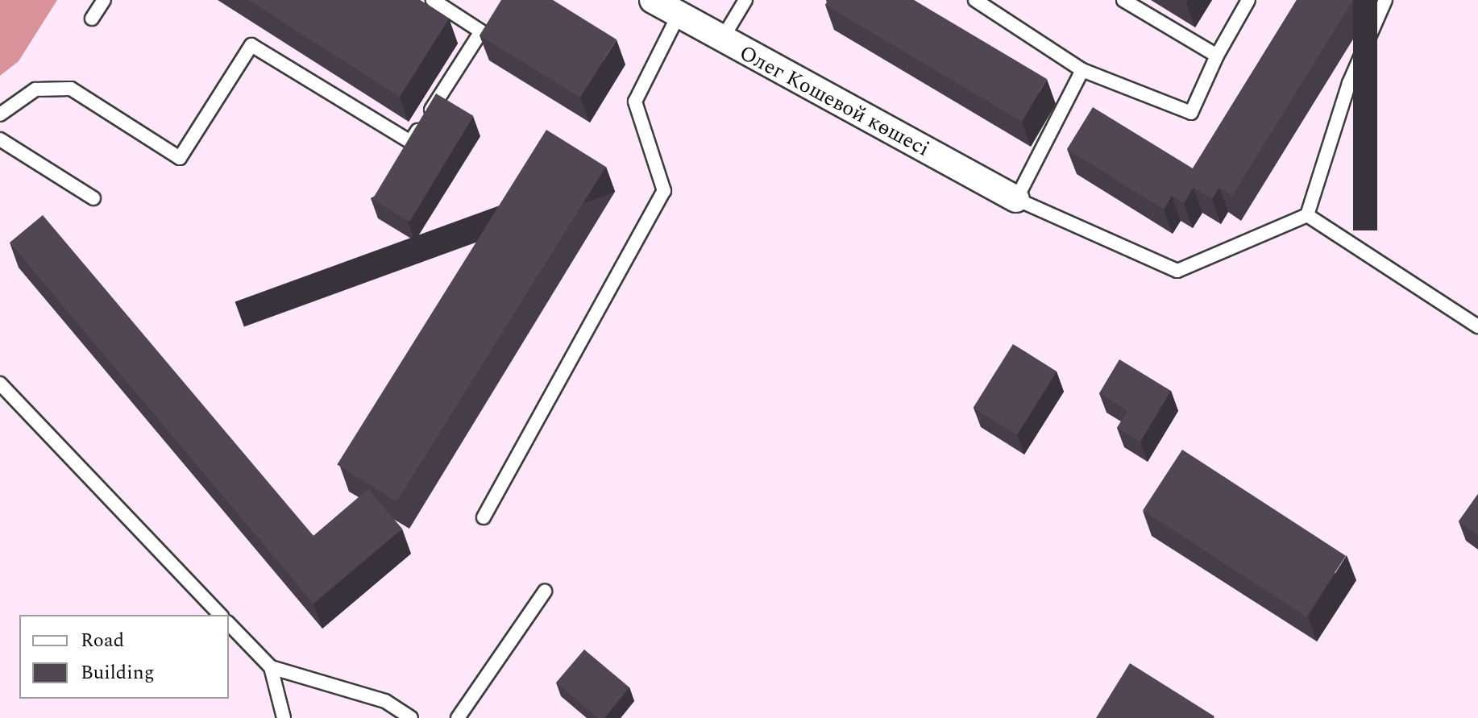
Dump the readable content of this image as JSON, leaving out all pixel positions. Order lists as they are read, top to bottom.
{
  "streets": {
    "street": ["Олег Кошевой көшесі"]
  },
  "legend": ["Road", "Building"]
}
